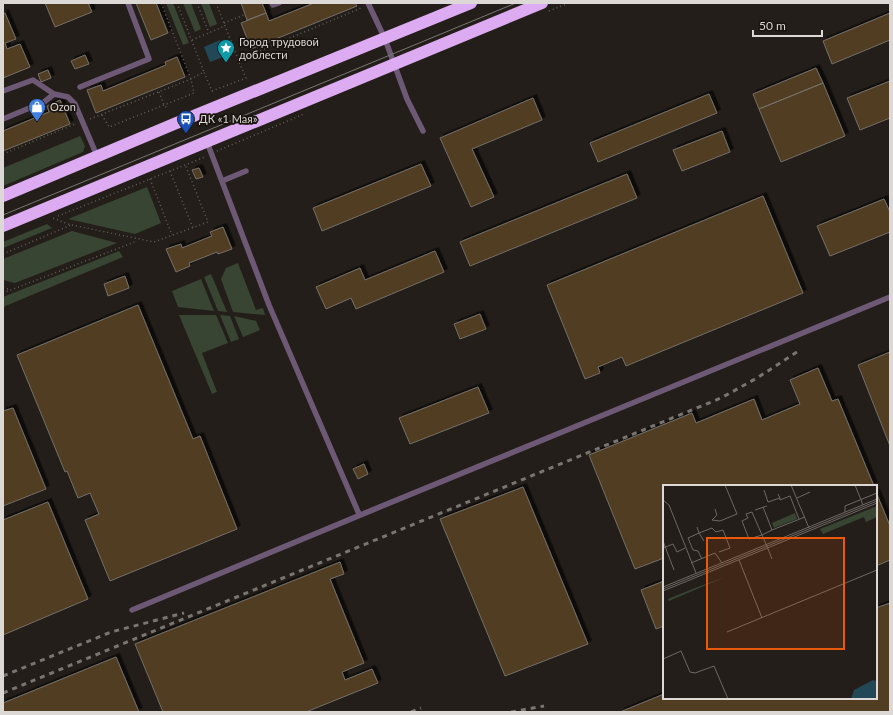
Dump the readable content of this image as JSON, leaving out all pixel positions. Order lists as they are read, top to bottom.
{
  "places": {
    "place": ["Город трудовой доблести"],
    "shop": ["Ozon"],
    "bus stop": ["ДК «1 Мая»"]
  },
  "scale_bar": "50 m"
}
